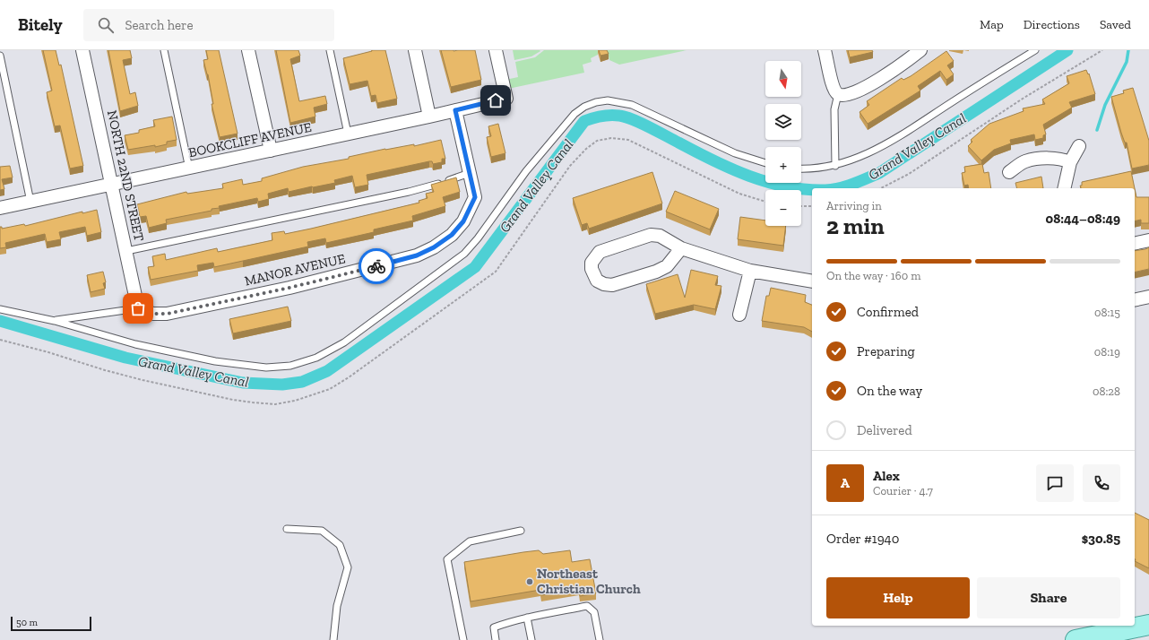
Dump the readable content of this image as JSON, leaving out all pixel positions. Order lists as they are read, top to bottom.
{
  "streets": {
    "street": ["BOOKCLIFF AVENUE", "NORTH 22ND STREET", "MANOR AVENUE"]
  },
  "crossings": [
    ["BOOKCLIFF AVENUE", "NORTH 22ND STREET"],
    ["NORTH 22ND STREET", "MANOR AVENUE"]
  ],
  "water": ["Grand Valley Canal"],
  "places": ["Northeast Christian Church"],
  "scale_bar": "50 m",
  "north": "bottom",
  "page": {
    "header": "Bitely",
    "search": "Search here",
    "nav": ["Map", "Directions", "Saved"],
    "map_buttons": ["+", "−"],
    "heading": ["2 min", "Arriving in", "08:44–08:49"],
    "panel": [
      "Alex",
      "Courier · 4.7",
      "Order #1940",
      "$30.85"
    ],
    "bar": "On the way · 160 m",
    "list": [
      ["Confirmed", "08:15"],
      ["Preparing", "08:19"],
      ["On the way", "08:28"],
      "Delivered"
    ],
    "round": "A",
    "buttons": ["Help", "Share"],
    "scale": "50 m"
  }
}
